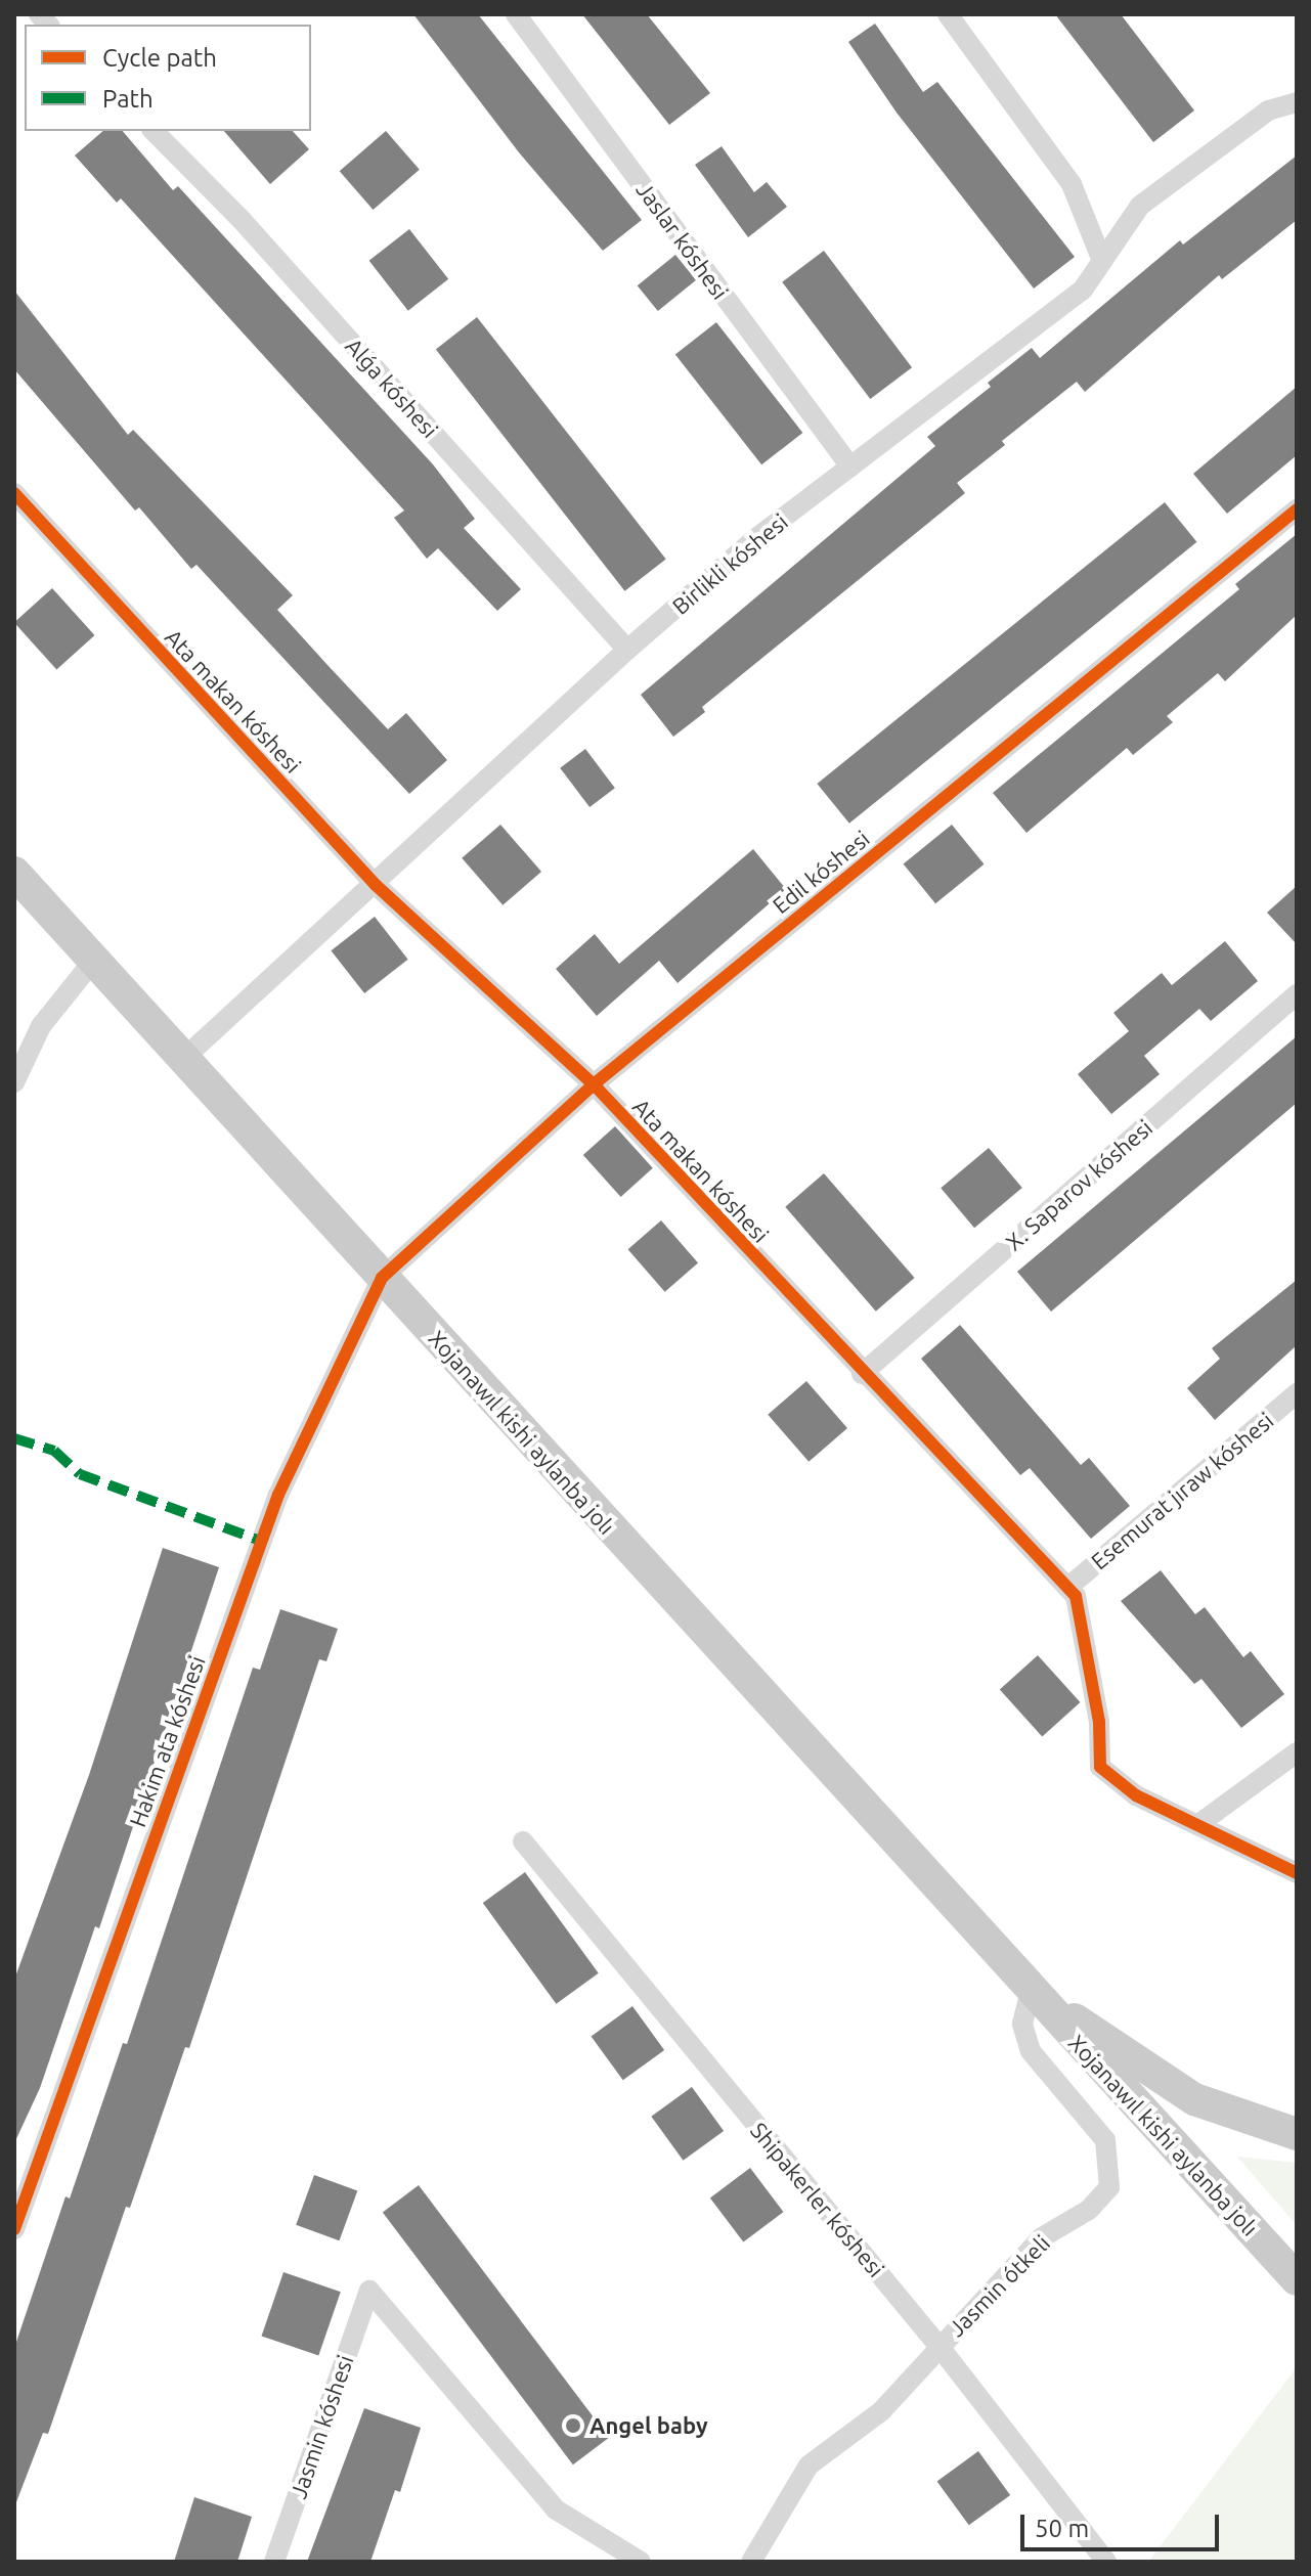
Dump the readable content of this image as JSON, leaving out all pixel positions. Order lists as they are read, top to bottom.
{
  "streets": {
    "main road": ["Xojanawıl kishi aylanba jolı"],
    "street": [
      "Jaslar kóshesi",
      "Alǵa kóshesi",
      "Birlikli kóshesi",
      "Ata makan kóshesi",
      "Edil kóshesi",
      "X. Saparov kóshesi",
      "Esemurat jıraw kóshesi",
      "Hakim ata kóshesi",
      "Shipakerler kóshesi",
      "Jasmin ótkeli",
      "Jasmin kóshesi"
    ]
  },
  "crossings": [
    ["Jaslar kóshesi", "Birlikli kóshesi"],
    ["Alǵa kóshesi", "Birlikli kóshesi"],
    ["Birlikli kóshesi", "Ata makan kóshesi"],
    ["Birlikli kóshesi", "Xojanawıl kishi aylanba jolı"],
    ["Ata makan kóshesi", "Edil kóshesi"],
    ["Ata makan kóshesi", "X. Saparov kóshesi"],
    ["Ata makan kóshesi", "Esemurat jıraw kóshesi"],
    ["Edil kóshesi", "Xojanawıl kishi aylanba jolı"],
    ["Edil kóshesi", "Hakim ata kóshesi"],
    ["Xojanawıl kishi aylanba jolı", "Hakim ata kóshesi"],
    ["Xojanawıl kishi aylanba jolı", "Jasmin ótkeli"],
    ["Shipakerler kóshesi", "Jasmin ótkeli"]
  ],
  "places": ["Angel baby"],
  "legend": ["Cycle path", "Path"],
  "scale_bar": "50 m"
}
